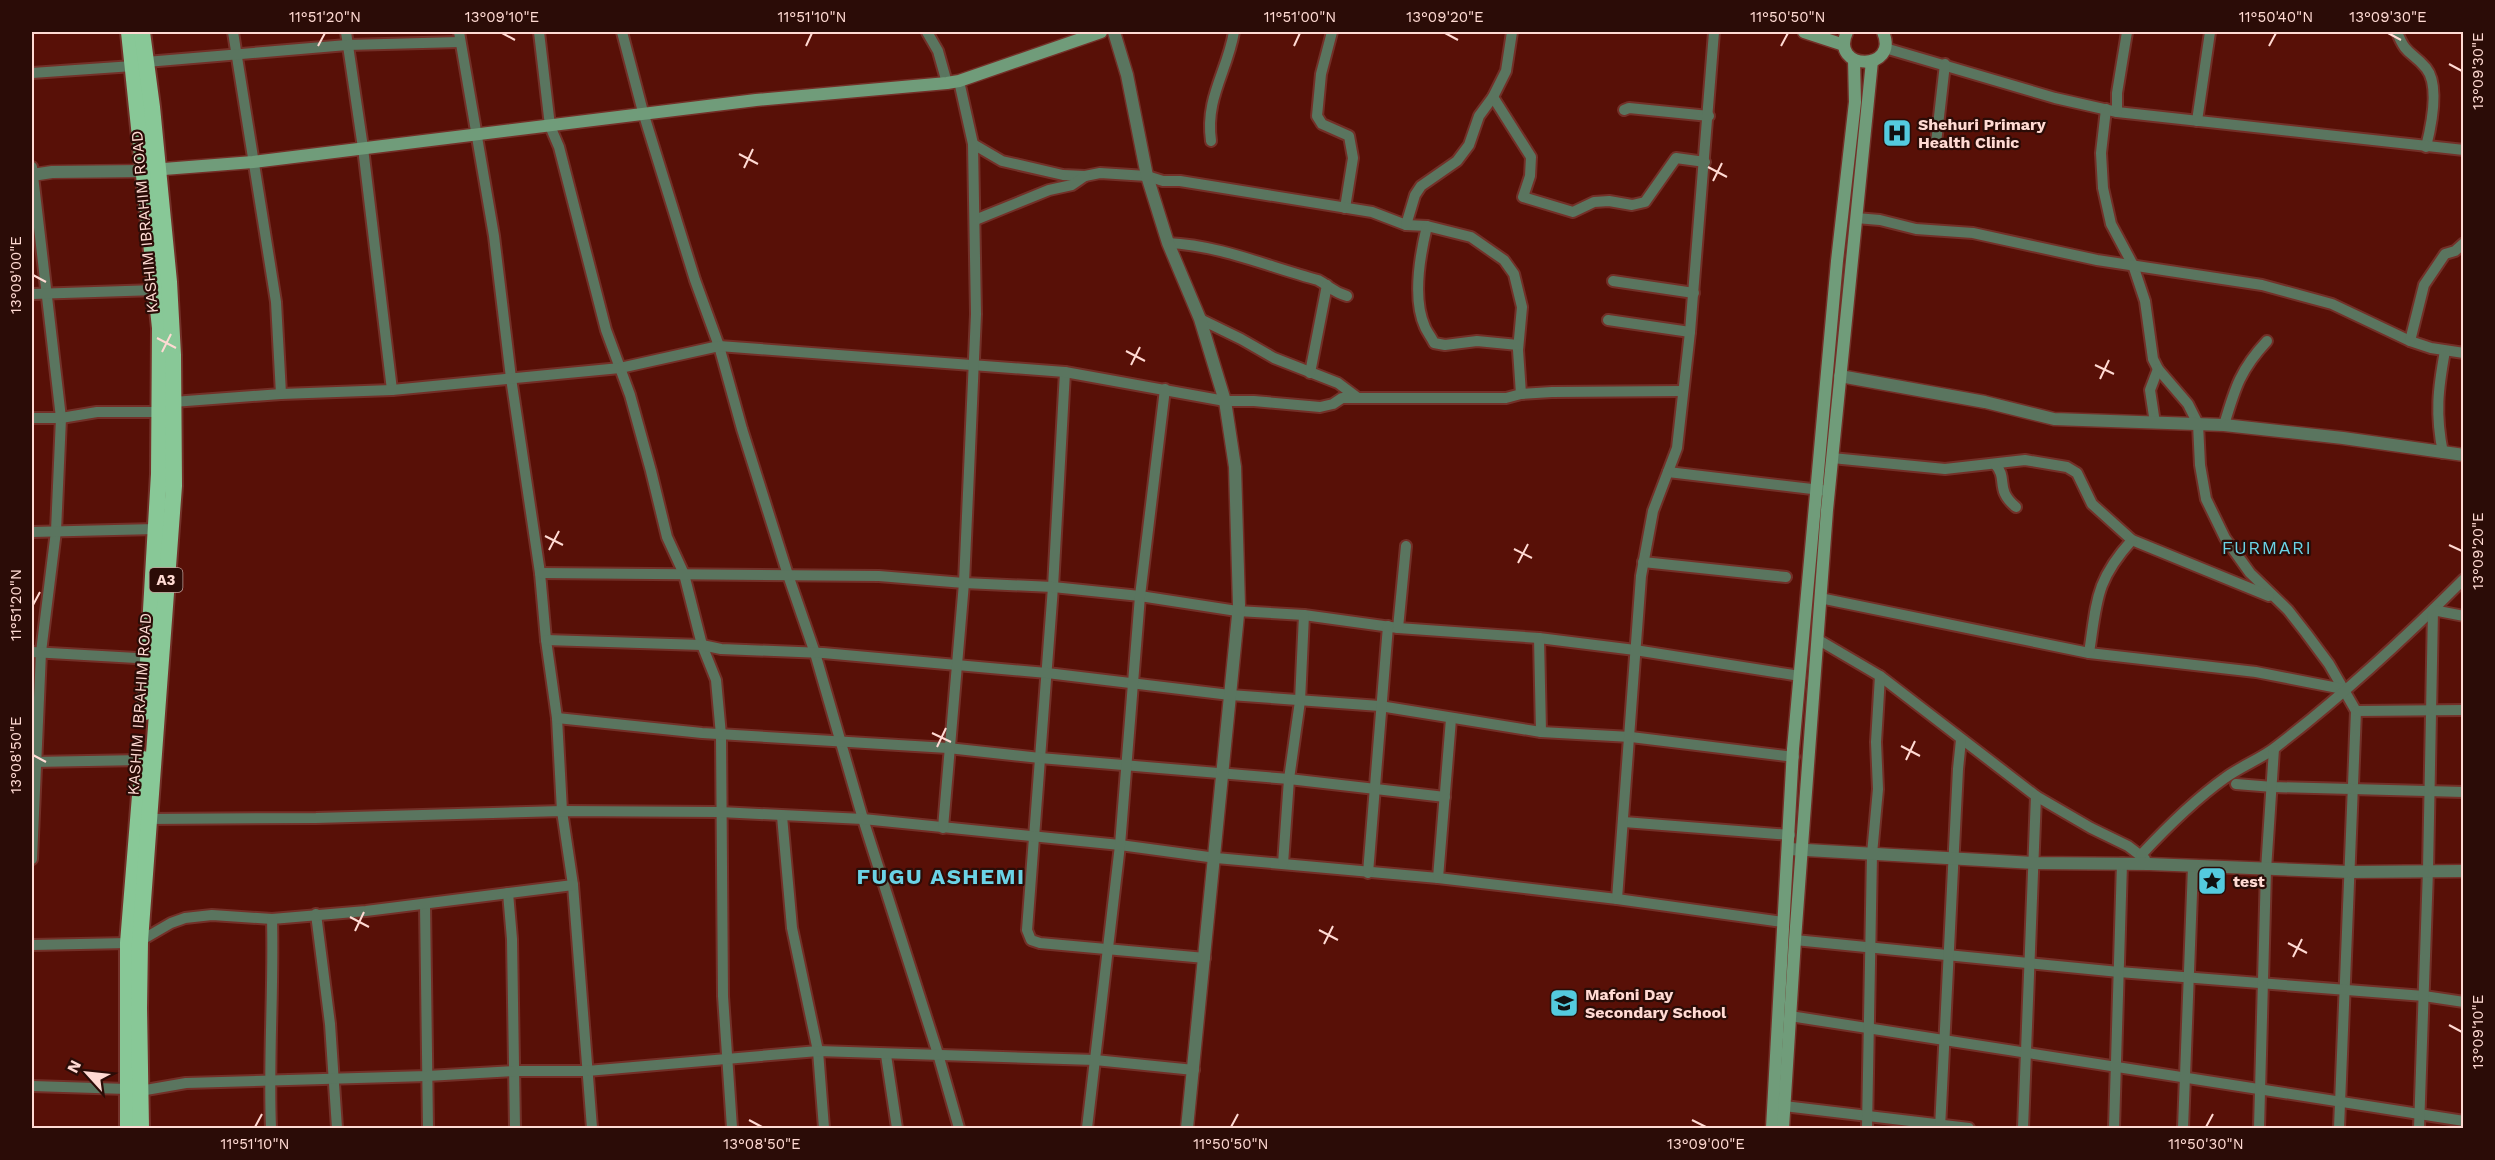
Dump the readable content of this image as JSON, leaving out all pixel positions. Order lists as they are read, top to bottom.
{
  "streets": {
    "highway": ["KASHIM IBRAHIM ROAD", "A3"]
  },
  "districts": ["FURMARI", "FUGU ASHEMI"],
  "places": {
    "hospital": ["Shehuri Primary Health Clinic"],
    "place": ["test"],
    "school or university": ["Mafoni Day Secondary School"]
  },
  "north": "top left",
  "coordinates": [
    "11°51'20\"N",
    "13°09'10\"E",
    "11°51'10\"N",
    "11°51'00\"N",
    "13°09'20\"E",
    "11°50'50\"N",
    "11°50'40\"N",
    "13°09'30\"E",
    "13°09'00\"E",
    "13°08'50\"E",
    "11°50'30\"N"
  ]
}
